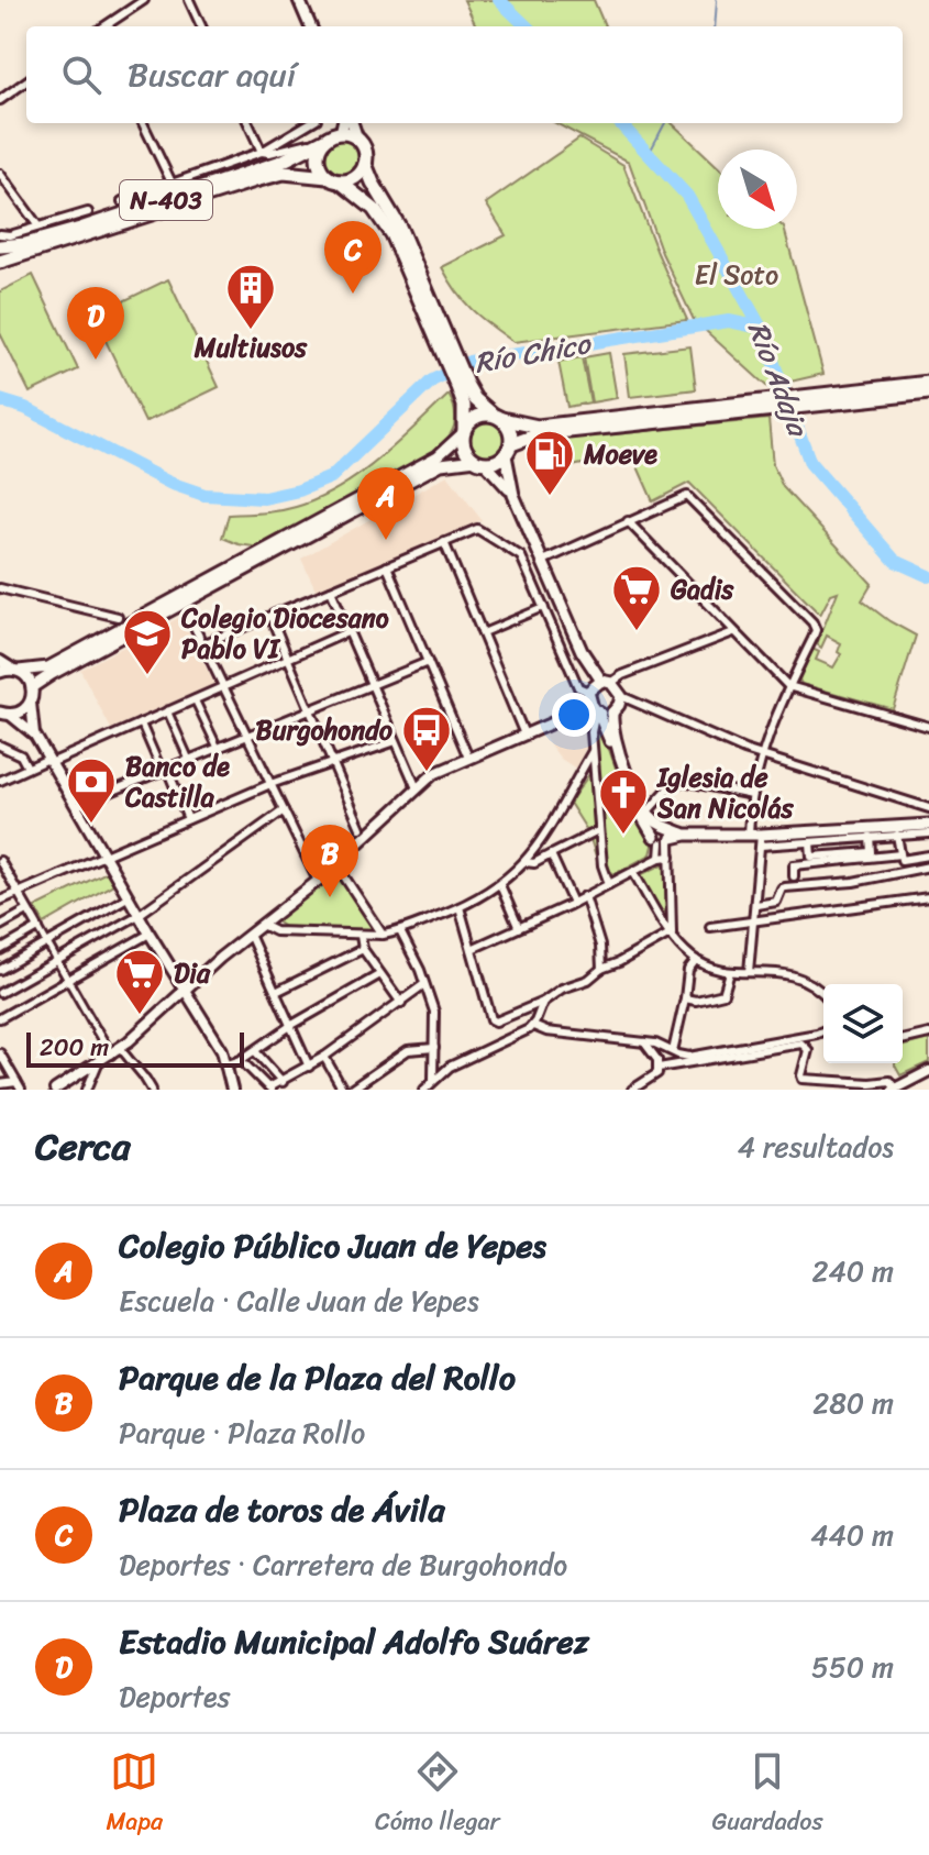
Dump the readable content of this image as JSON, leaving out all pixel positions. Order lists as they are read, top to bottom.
{
  "streets": {
    "highway": ["N-403"]
  },
  "water": ["Río Chico", "Río Adaja"],
  "parks": ["El Soto"],
  "places": {
    "building": ["Multiusos"],
    "fuel station": ["Moeve"],
    "supermarket": ["Gadis", "Dia"],
    "school or university": ["Colegio Diocesano Pablo VI"],
    "bus stop": ["Burgohondo"],
    "bank": ["Banco de Castilla"],
    "church": ["Iglesia de San Nicolás"]
  },
  "scale_bar": "200 m",
  "north": "bottom right",
  "page": {
    "search": "Buscar aquí",
    "pins": [
      "C",
      "D",
      "A",
      "B"
    ],
    "scale": "200 m",
    "heading": ["Cerca", "4 resultados"],
    "list": [
      {
        "mark": "A",
        "name": "Colegio Público Juan de Yepes",
        "note": "Escuela · Calle Juan de Yepes",
        "value": "240 m"
      },
      {
        "mark": "B",
        "name": "Parque de la Plaza del Rollo",
        "note": "Parque · Plaza Rollo",
        "value": "280 m"
      },
      {
        "mark": "C",
        "name": "Plaza de toros de Ávila",
        "note": "Deportes · Carretera de Burgohondo",
        "value": "440 m"
      },
      {
        "mark": "D",
        "name": "Estadio Municipal Adolfo Suárez",
        "note": "Deportes",
        "value": "550 m"
      }
    ],
    "nav": ["Mapa", "Cómo llegar", "Guardados"]
  }
}
